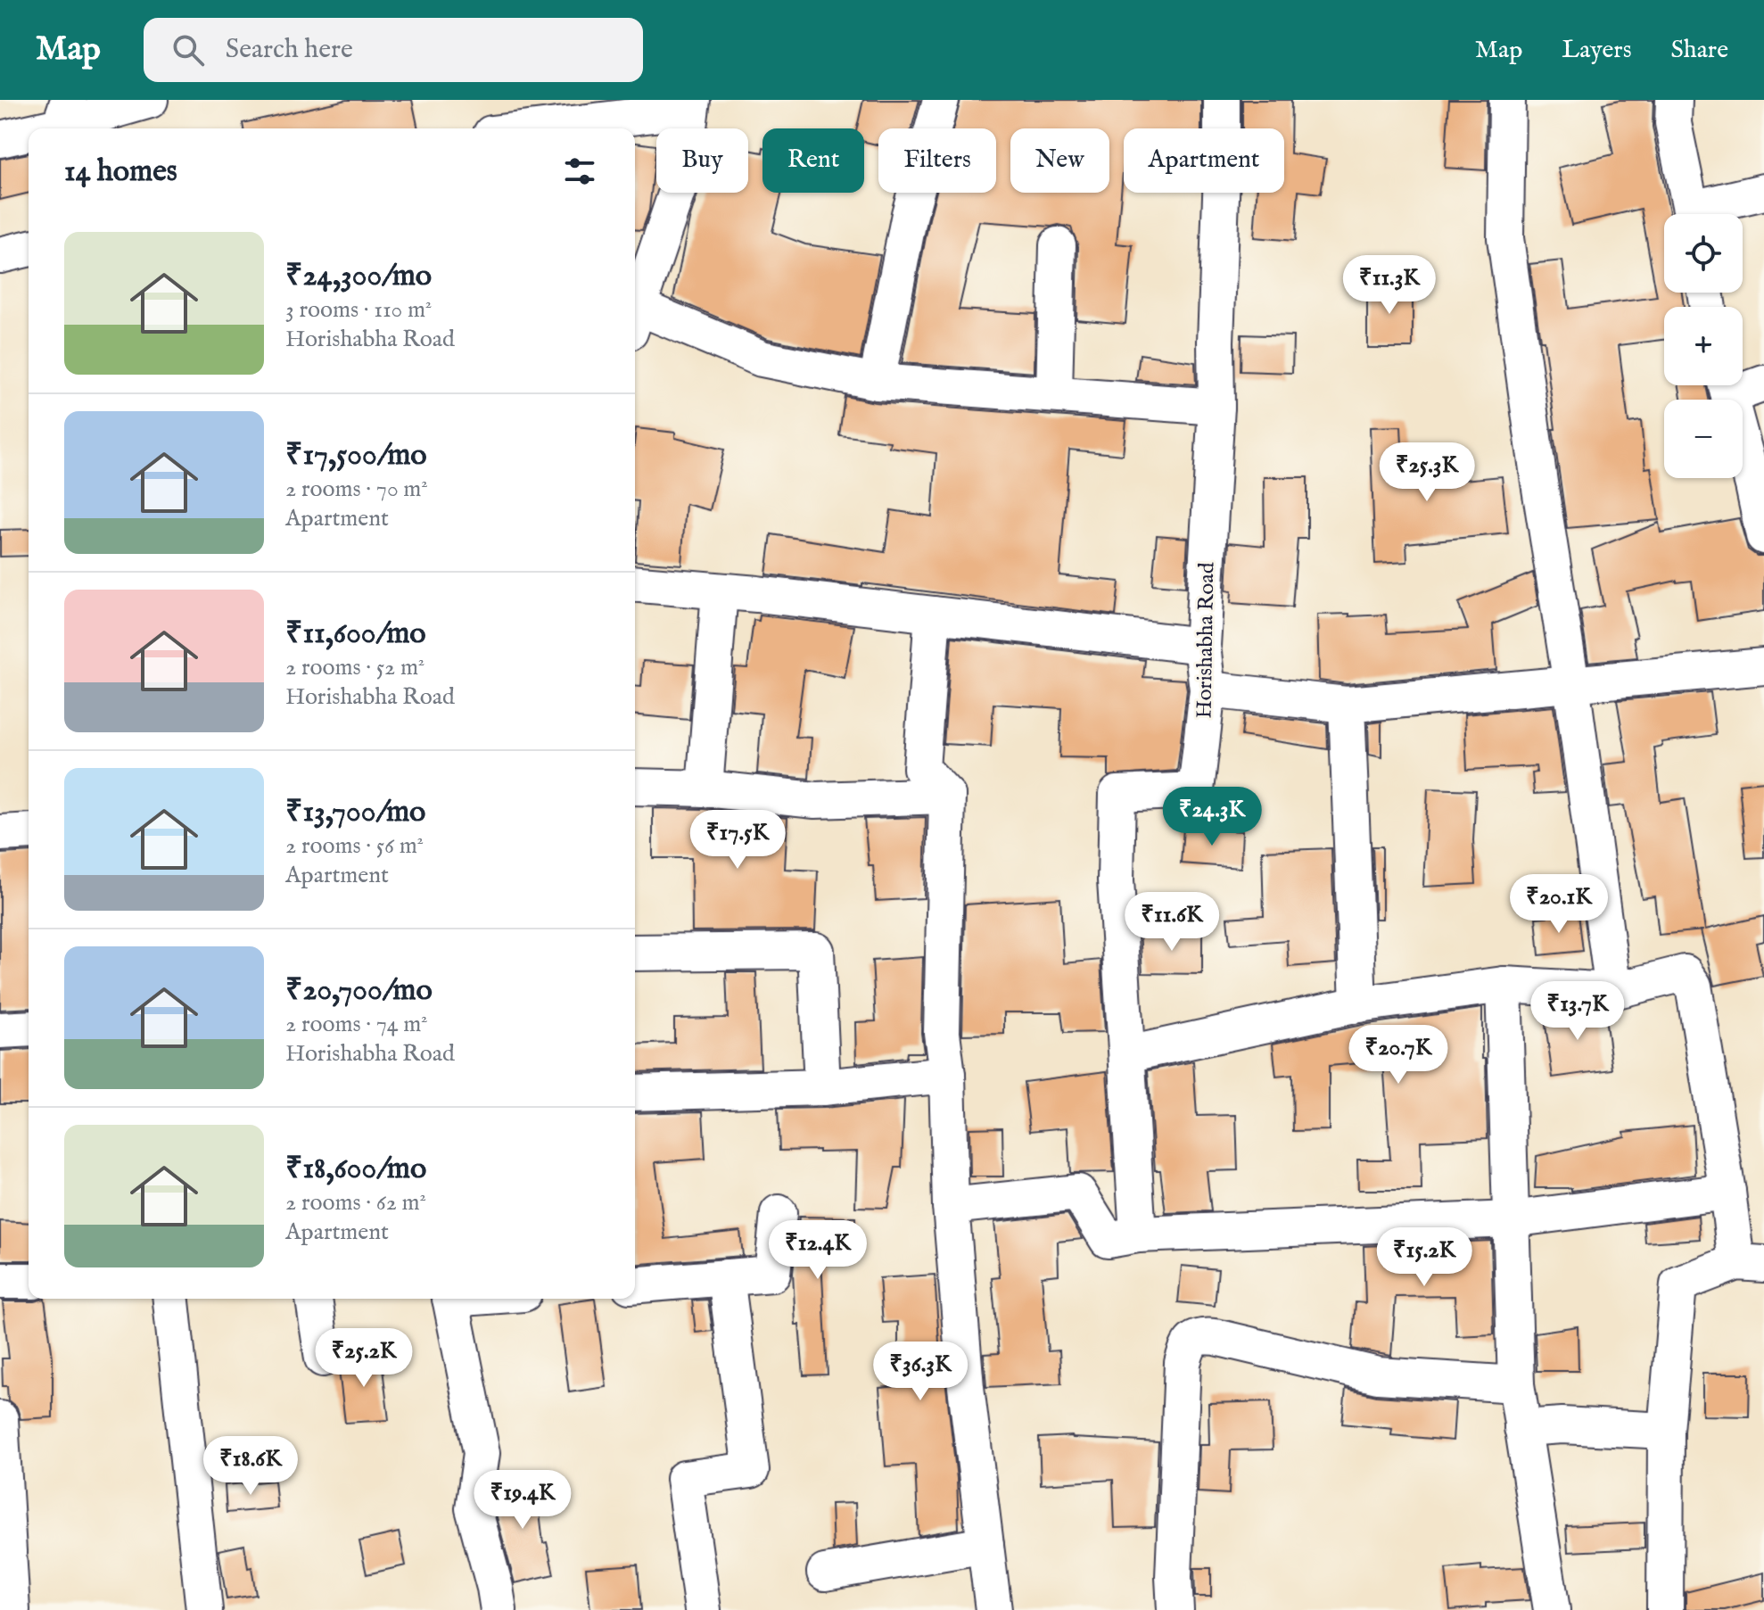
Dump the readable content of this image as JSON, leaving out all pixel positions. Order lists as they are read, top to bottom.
{
  "streets": {
    "street": ["Horishabha Road"]
  },
  "page": {
    "header": "Map",
    "search": "Search here",
    "nav": ["Map", "Layers", "Share"],
    "chip": [
      "Buy",
      "Rent",
      "Filters",
      "New",
      "Apartment"
    ],
    "heading": "14 homes",
    "map_buttons": ["+", "−"],
    "list": [
      {
        "name": "₹24,300/mo",
        "note": "3 rooms · 110 m² · Horishabha Road"
      },
      {
        "name": "₹17,500/mo",
        "note": "2 rooms · 70 m² · Apartment"
      },
      {
        "name": "₹11,600/mo",
        "note": "2 rooms · 52 m² · Horishabha Road"
      },
      {
        "name": "₹13,700/mo",
        "note": "2 rooms · 56 m² · Apartment"
      },
      {
        "name": "₹20,700/mo",
        "note": "2 rooms · 74 m² · Horishabha Road"
      },
      {
        "name": "₹18,600/mo",
        "note": "2 rooms · 62 m² · Apartment"
      }
    ],
    "price": [
      "₹11.3K",
      "₹25.3K",
      "₹24.3K",
      "₹17.5K",
      "₹20.1K",
      "₹11.6K",
      "₹13.7K",
      "₹20.7K",
      "₹12.4K",
      "₹15.2K",
      "₹25.2K",
      "₹36.3K",
      "₹18.6K",
      "₹19.4K"
    ]
  }
}
